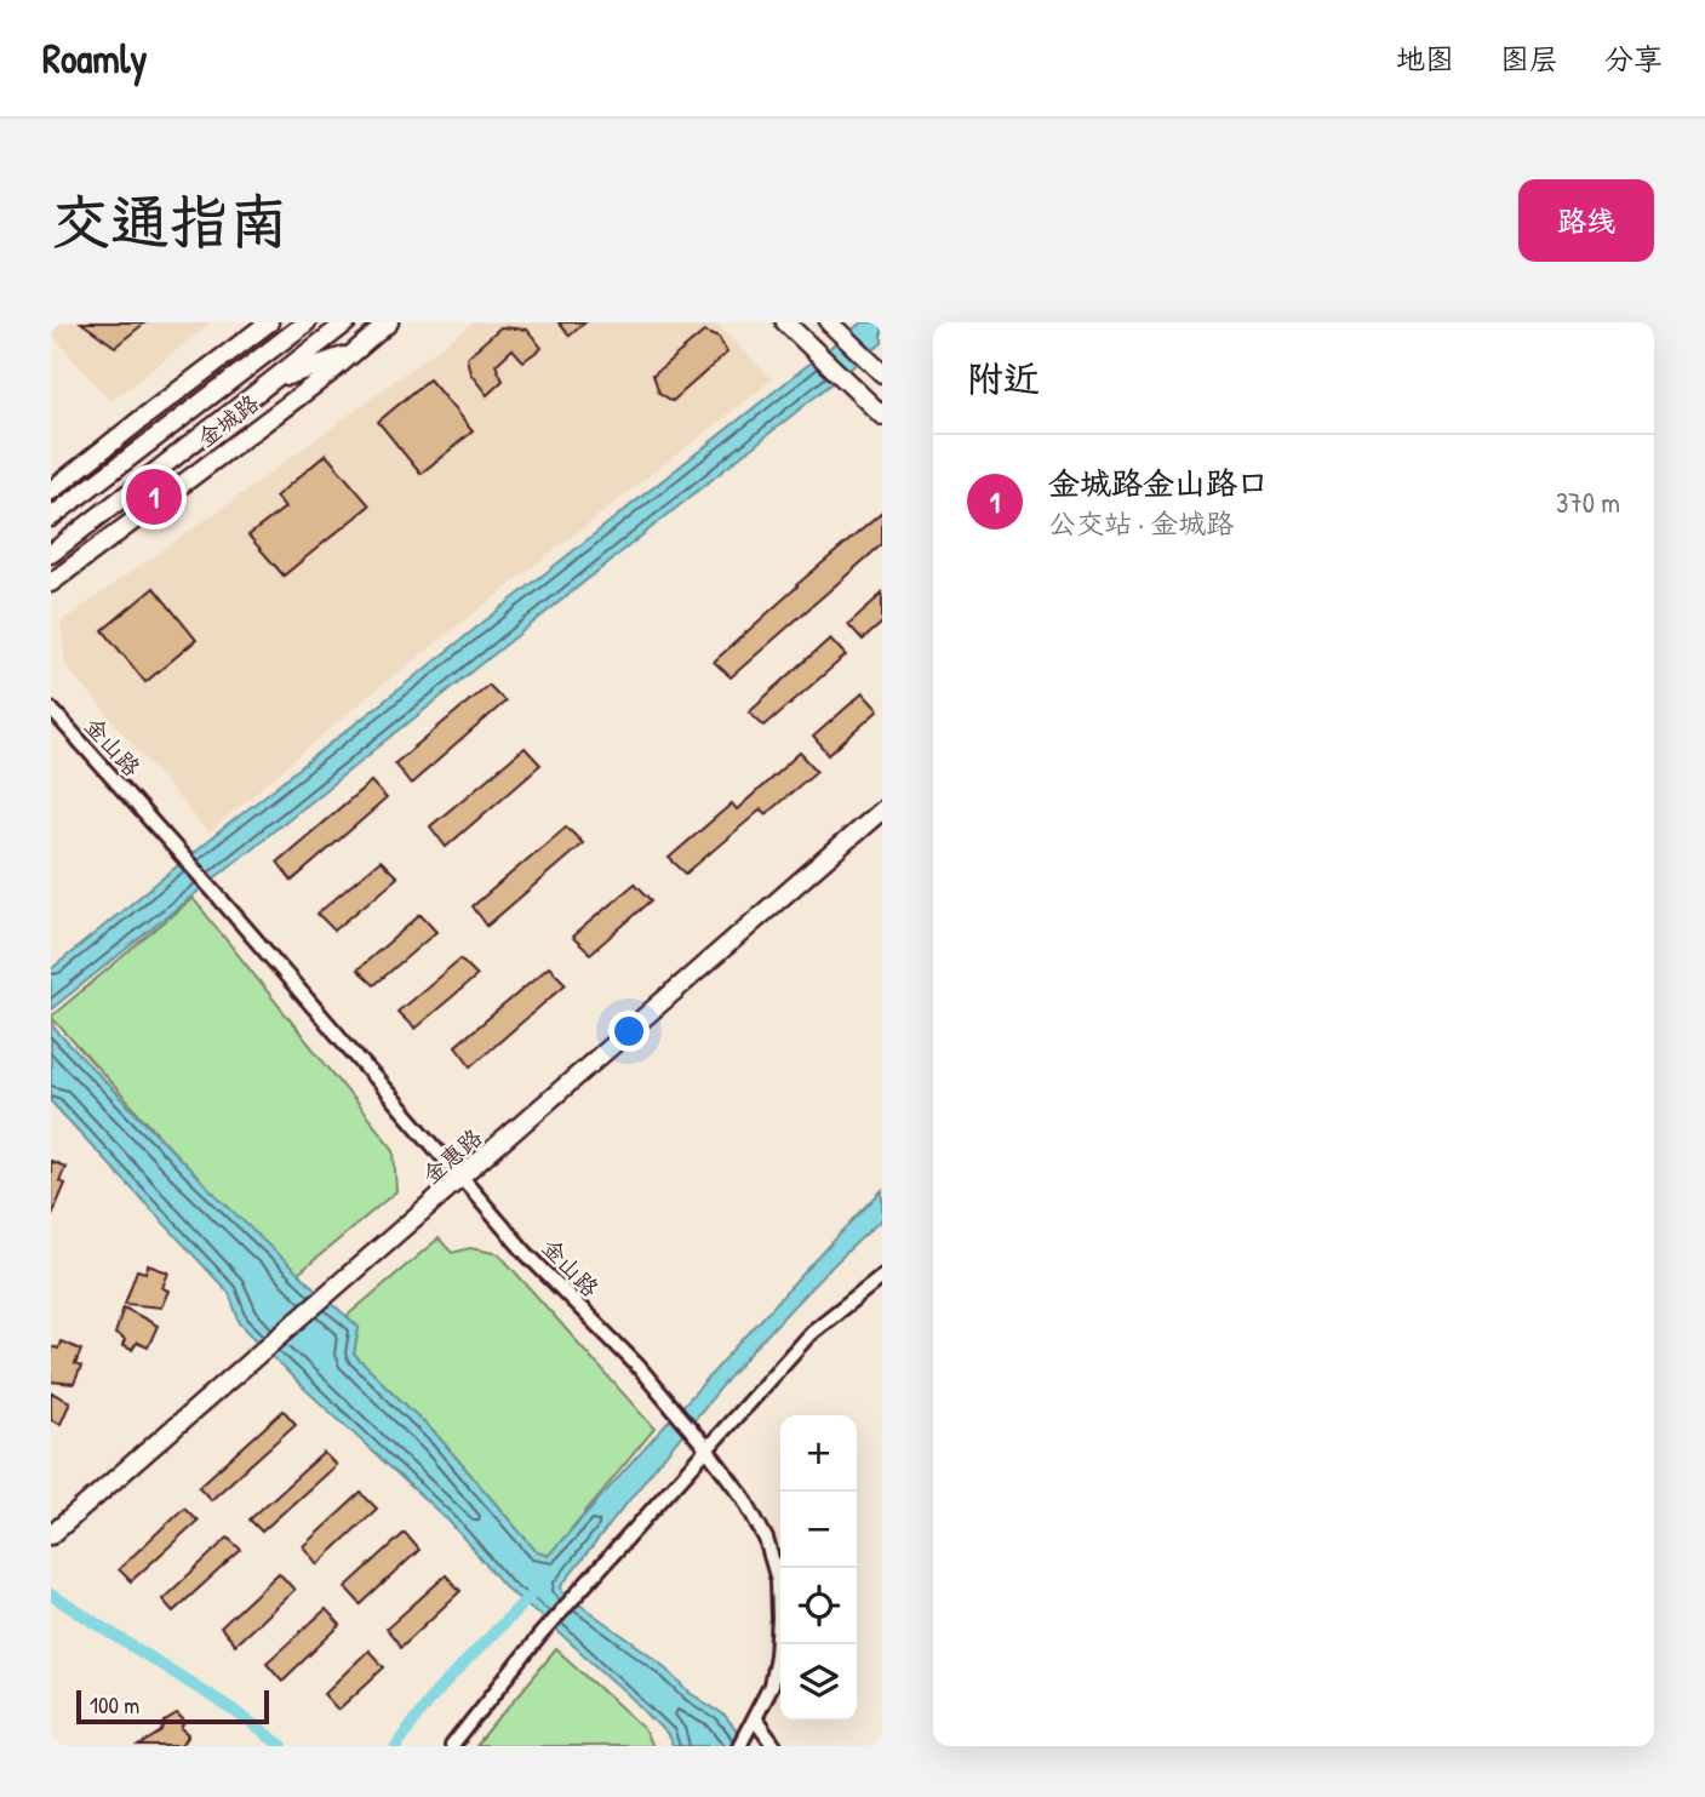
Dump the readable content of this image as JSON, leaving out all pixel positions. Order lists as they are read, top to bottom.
{
  "streets": {
    "main road": ["金城路", "金惠路"],
    "street": ["金山路"]
  },
  "crossings": [
    ["金山路", "金惠路"]
  ],
  "scale_bar": "100 m",
  "page": {
    "header": "Roamly",
    "nav": ["地图", "图层", "分享"],
    "buttons": "路线",
    "title": "交通指南",
    "heading": "附近",
    "list": [
      {
        "mark": "1",
        "name": "金城路金山路口",
        "note": "公交站 · 金城路",
        "value": "370 m"
      }
    ],
    "pins": "1",
    "map_buttons": ["+", "−"],
    "scale": "100 m"
  }
}
